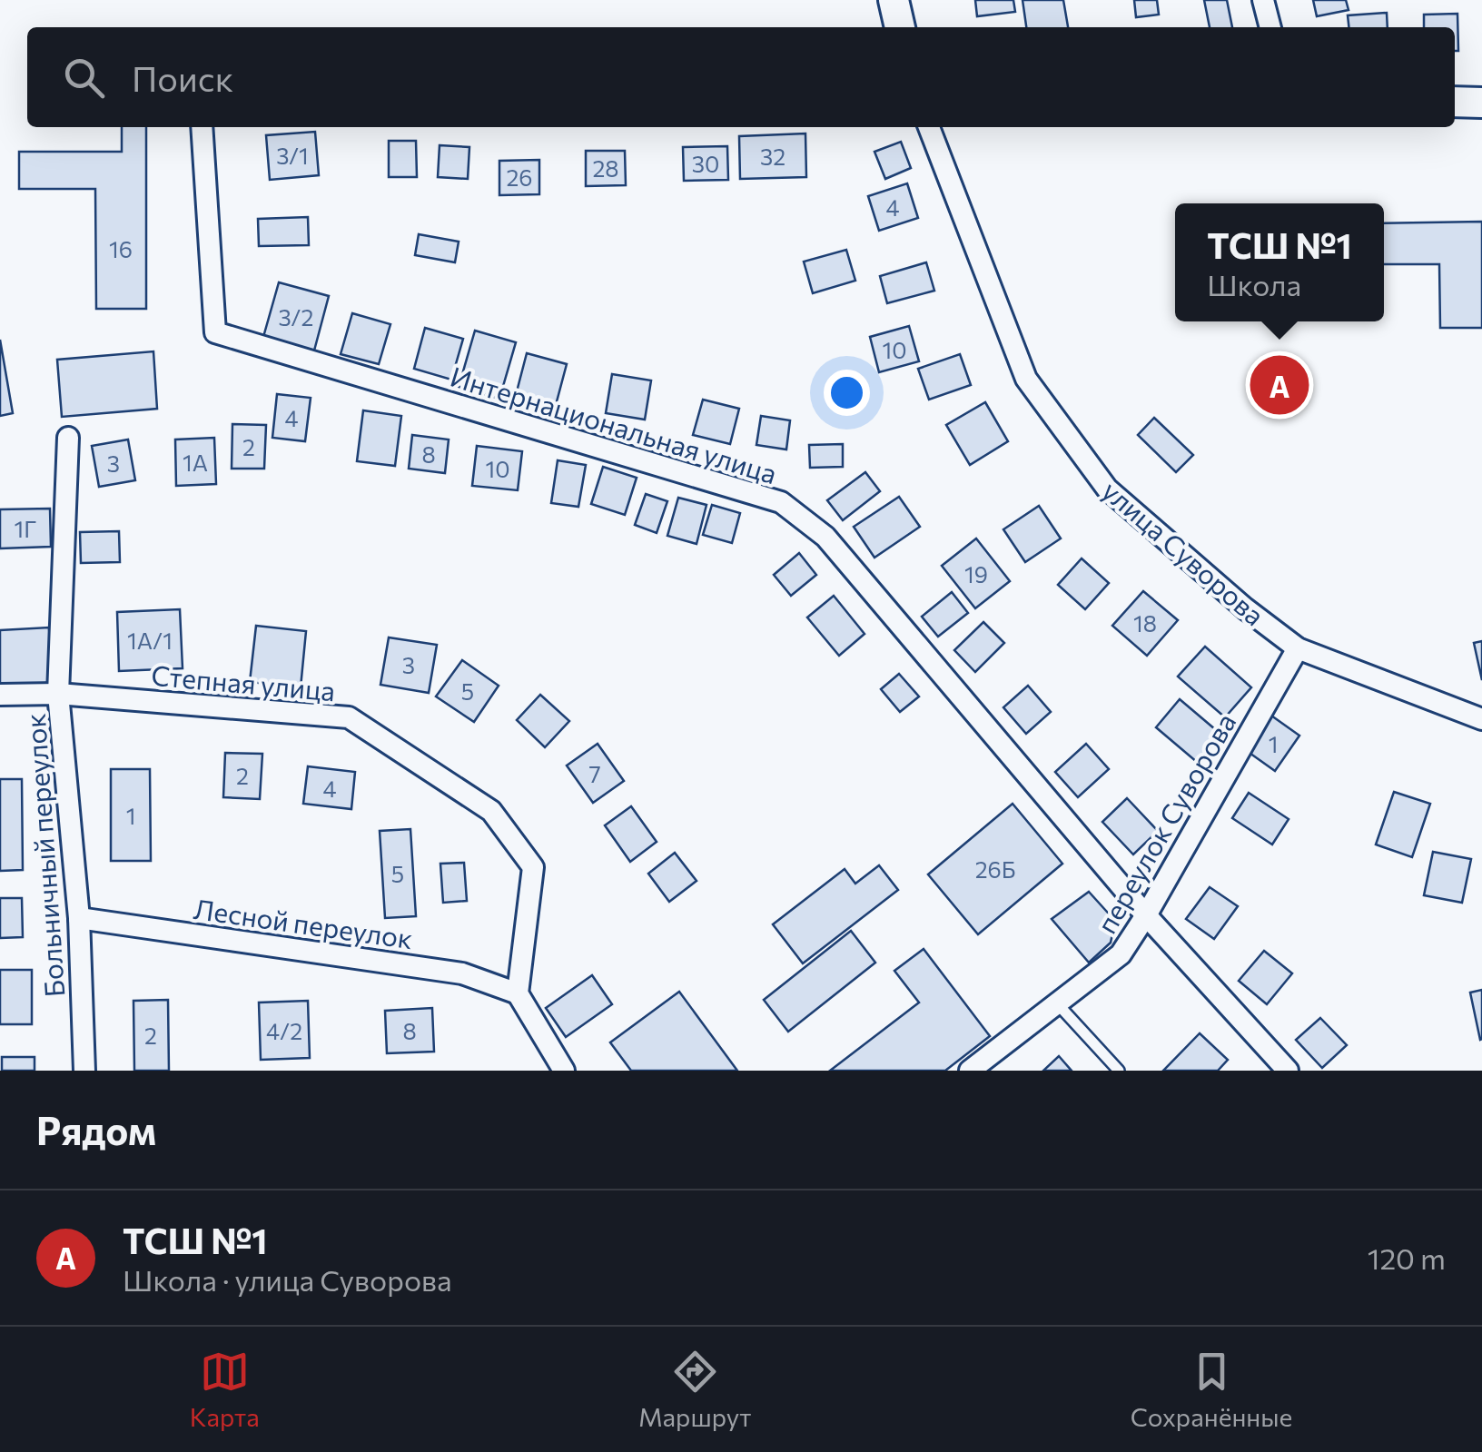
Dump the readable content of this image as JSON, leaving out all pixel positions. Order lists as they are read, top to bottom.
{
  "streets": {
    "street": [
      "Интернациональная улица",
      "улица Суворова",
      "Степная улица",
      "переулок Суворова",
      "Больничный переулок",
      "Лесной переулок"
    ]
  },
  "crossings": [
    ["Интернациональная улица", "переулок Суворова"],
    ["улица Суворова", "переулок Суворова"],
    ["Степная улица", "Больничный переулок"],
    ["Степная улица", "Лесной переулок"],
    ["Больничный переулок", "Лесной переулок"]
  ],
  "house_numbers": [
    "3/1",
    "32",
    "30",
    "28",
    "26",
    "4",
    "16",
    "3/2",
    "10",
    "4",
    "2",
    "8",
    "1А",
    "3",
    "10",
    "1Г",
    "19",
    "18",
    "1А/1",
    "3",
    "5",
    "1",
    "7",
    "2",
    "4",
    "1",
    "26Б",
    "5",
    "4/2",
    "8",
    "2"
  ],
  "page": {
    "search": "Поиск",
    "popup": ["ТСШ №1", "Школа"],
    "pins": "A",
    "heading": "Рядом",
    "list": [
      {
        "mark": "A",
        "name": "ТСШ №1",
        "note": "Школа · улица Суворова",
        "value": "120 m"
      }
    ],
    "nav": ["Карта", "Маршрут", "Сохранённые"]
  }
}
